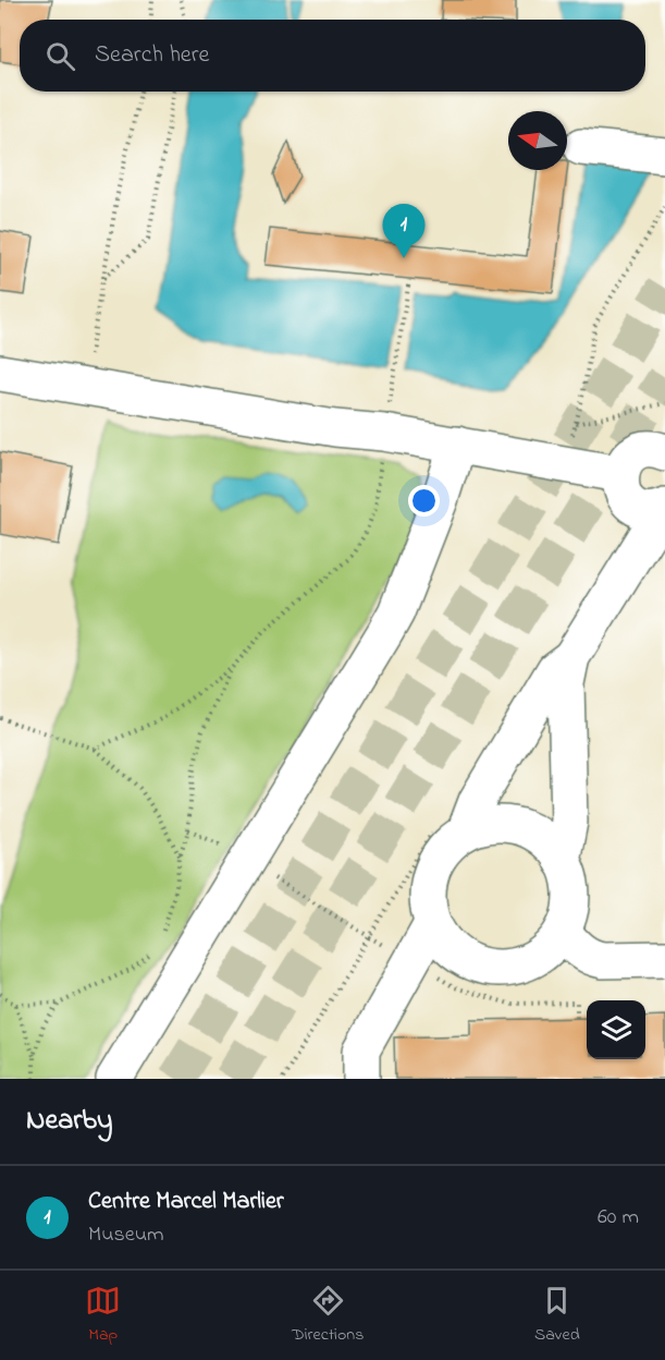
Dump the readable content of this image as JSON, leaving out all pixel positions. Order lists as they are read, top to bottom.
{
  "north": "left",
  "page": {
    "search": "Search here",
    "pins": "1",
    "heading": "Nearby",
    "list": [
      {
        "mark": "1",
        "name": "Centre Marcel Marlier",
        "note": "Museum",
        "value": "60 m"
      }
    ],
    "nav": ["Map", "Directions", "Saved"]
  }
}
